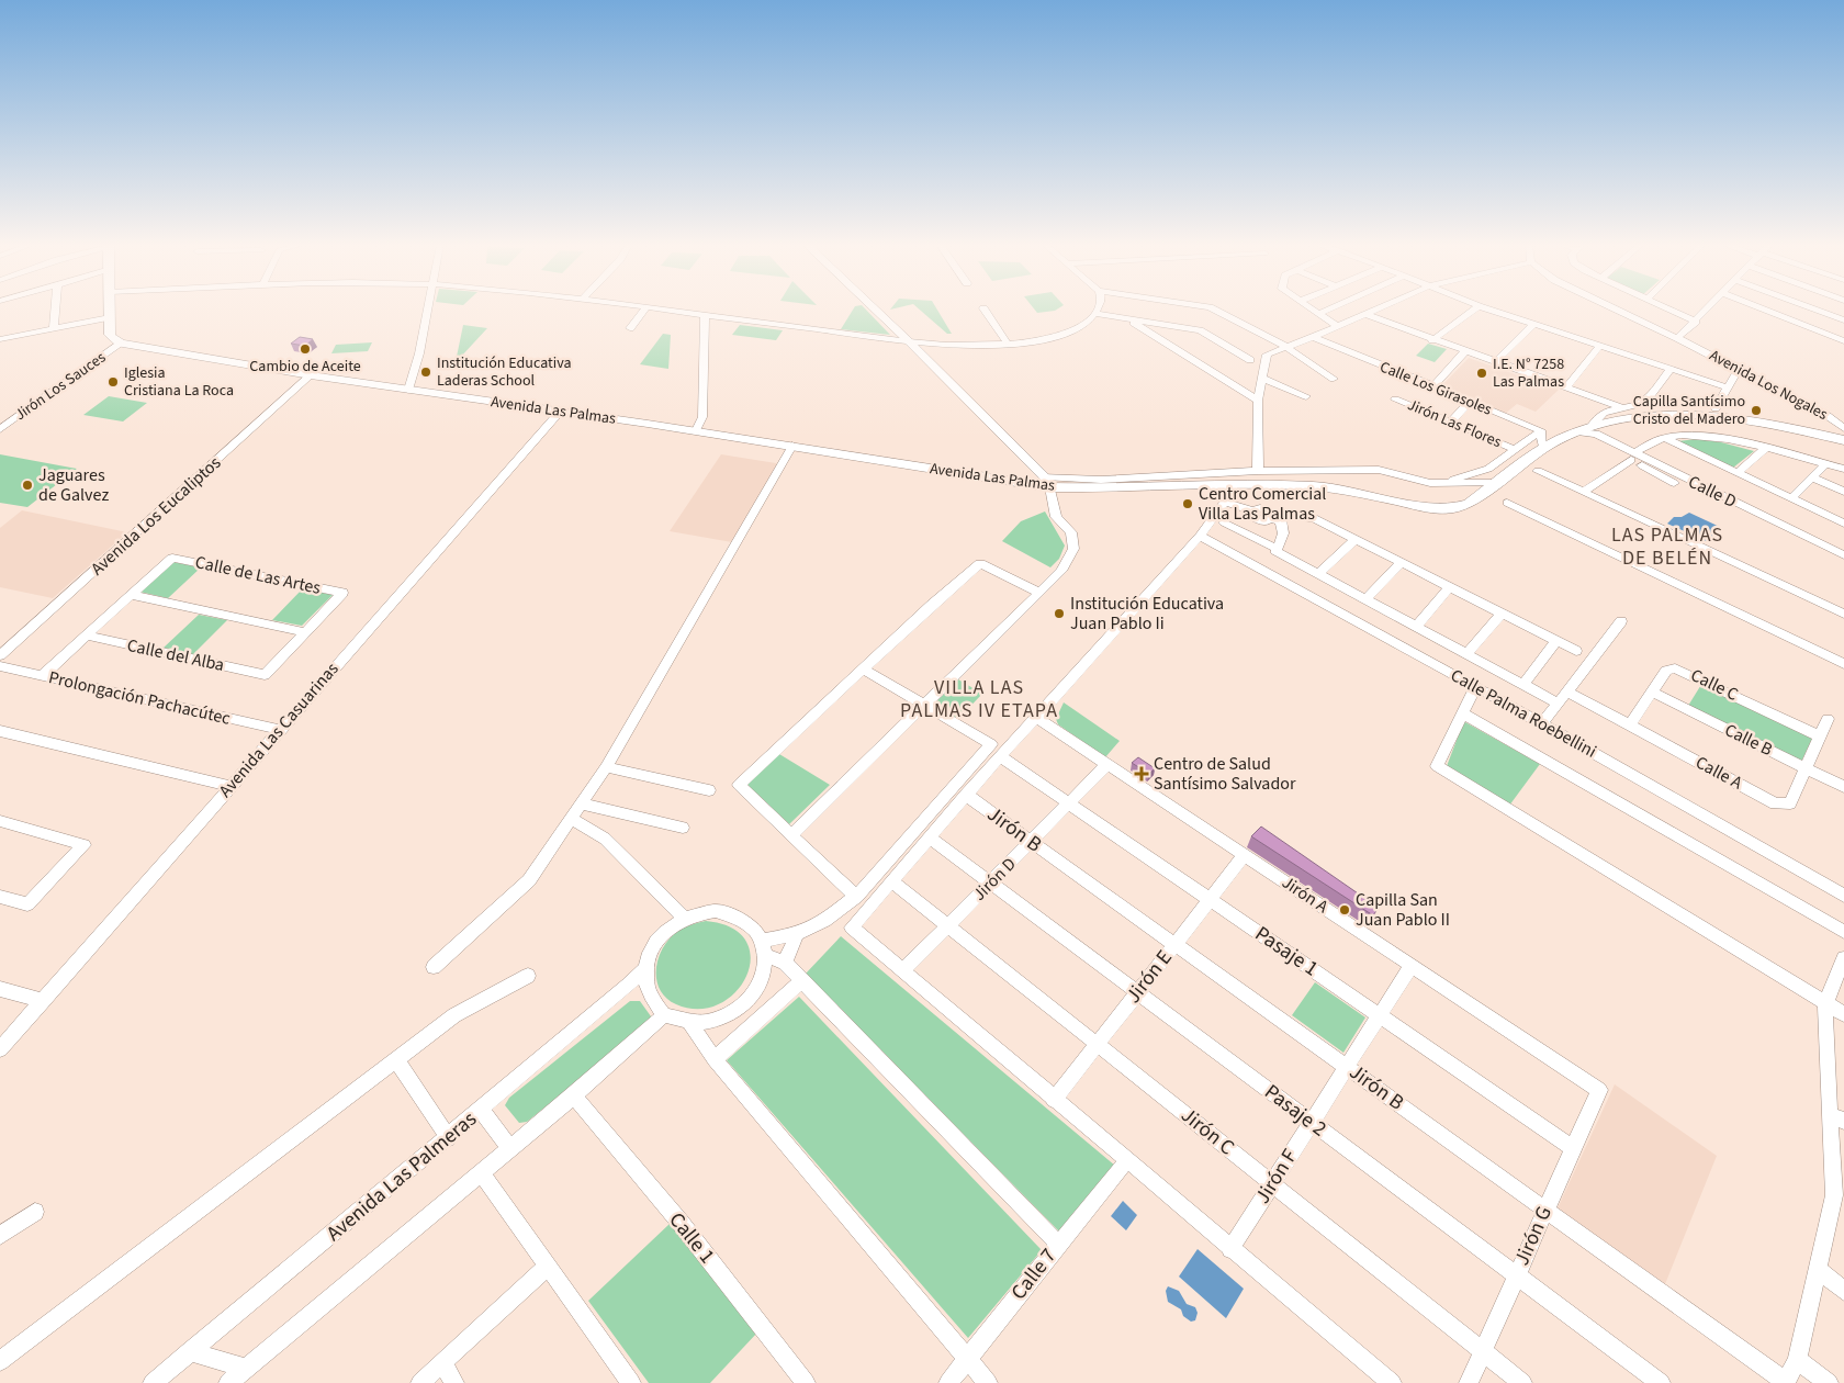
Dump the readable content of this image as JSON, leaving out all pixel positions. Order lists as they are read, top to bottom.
{
  "streets": {
    "main road": ["Avenida Las Palmas"],
    "street": [
      "Avenida Los Nogales",
      "Jirón Los Sauces",
      "Calle Los Girasoles",
      "Jirón Las Flores",
      "Calle D",
      "Avenida Los Eucaliptos",
      "Calle de Las Artes",
      "Calle del Alba",
      "Calle C",
      "Prolongación Pachacútec",
      "Calle Palma Roebellini",
      "Avenida Las Casuarinas",
      "Calle B",
      "Calle A",
      "Jirón B",
      "Jirón D",
      "Jirón A",
      "Pasaje 1",
      "Jirón E",
      "Pasaje 2",
      "Jirón C",
      "Avenida Las Palmeras",
      "Jirón F",
      "Jirón G",
      "Calle 1",
      "Calle 7"
    ]
  },
  "crossings": [
    ["Avenida Los Nogales", "Avenida Las Palmas"],
    ["Jirón Los Sauces", "Avenida Las Palmas"],
    ["Avenida Las Palmas", "Calle D"],
    ["Avenida Las Palmas", "Avenida Los Eucaliptos"],
    ["Avenida Las Palmas", "Avenida Las Casuarinas"],
    ["Calle de Las Artes", "Calle del Alba"],
    ["Calle C", "Calle B"],
    ["Calle C", "Calle A"],
    ["Prolongación Pachacútec", "Avenida Las Casuarinas"],
    ["Calle B", "Calle A"],
    ["Jirón B", "Jirón D"],
    ["Jirón B", "Jirón E"],
    ["Jirón B", "Jirón F"],
    ["Jirón B", "Jirón G"],
    ["Jirón D", "Jirón A"],
    ["Jirón D", "Pasaje 1"],
    ["Jirón D", "Pasaje 2"],
    ["Jirón D", "Jirón C"],
    ["Jirón A", "Jirón E"],
    ["Jirón A", "Jirón F"],
    ["Jirón A", "Jirón G"],
    ["Pasaje 1", "Jirón E"],
    ["Pasaje 1", "Jirón F"],
    ["Pasaje 1", "Jirón G"],
    ["Jirón E", "Pasaje 2"],
    ["Jirón E", "Jirón C"],
    ["Pasaje 2", "Jirón F"],
    ["Pasaje 2", "Jirón G"],
    ["Jirón C", "Jirón F"],
    ["Jirón C", "Jirón G"]
  ],
  "districts": ["LAS PALMAS DE BELÉN", "VILLA LAS PALMAS IV ETAPA"],
  "places": {
    "other": [
      "Cambio de Aceite",
      "Institución Educativa Laderas School",
      "I.E. N° 7258 Las Palmas",
      "Iglesia Cristiana La Roca",
      "Capilla Santísimo Cristo del Madero",
      "Jaguares de Galvez",
      "Centro Comercial Villa Las Palmas",
      "Institución Educativa Juan Pablo Ii",
      "Capilla San Juan Pablo II"
    ],
    "health": ["Centro de Salud Santísimo Salvador"]
  }
}
